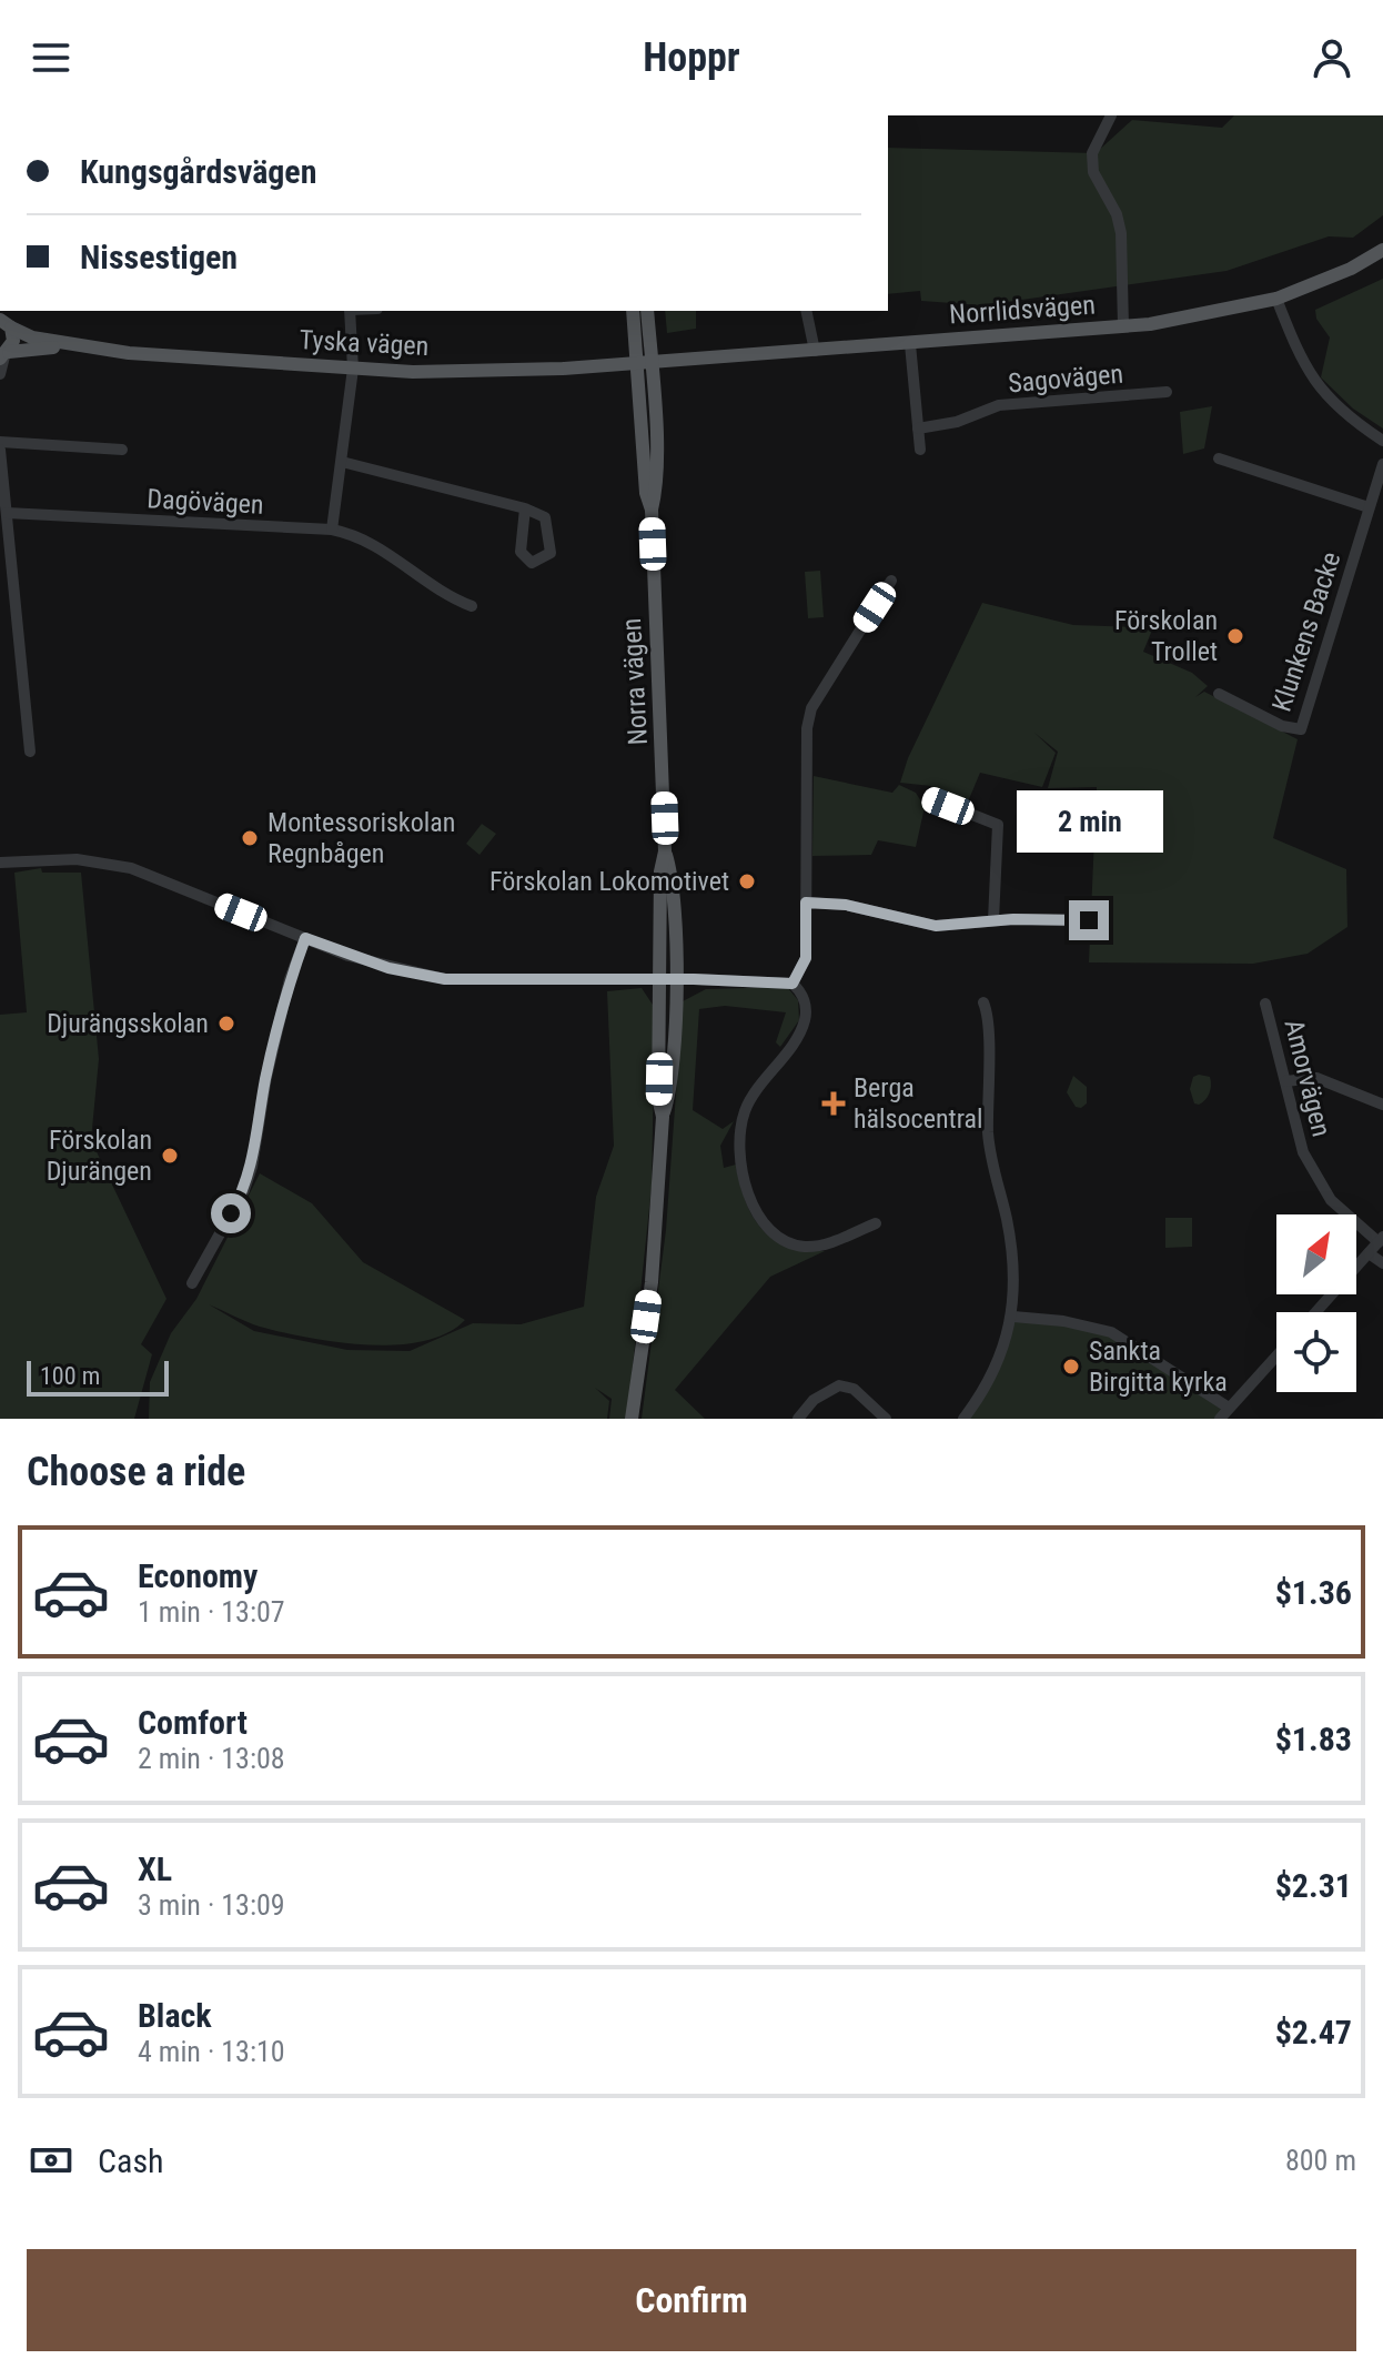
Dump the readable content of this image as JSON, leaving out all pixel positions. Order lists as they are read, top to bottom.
{
  "streets": {
    "main road": ["Norrlidsvägen", "Tyska vägen", "Norra vägen"],
    "street": [
      "Sagovägen",
      "Dagövägen",
      "Klunkens Backe",
      "Amorvägen"
    ]
  },
  "crossings": [
    ["Norrlidsvägen", "Tyska vägen"],
    ["Norrlidsvägen", "Norra vägen"],
    ["Tyska vägen", "Norra vägen"]
  ],
  "places": {
    "other": [
      "Förskolan Trollet",
      "Montessoriskolan Regnbågen",
      "Förskolan Lokomotivet",
      "Djurängsskolan",
      "Förskolan Djurängen",
      "Sankta Birgitta kyrka"
    ],
    "health": ["Berga hälsocentral"]
  },
  "scale_bar": "100 m",
  "north": "top right",
  "page": {
    "header": "Hoppr",
    "banner": ["Kungsgårdsvägen", "Nissestigen"],
    "bubble": "2 min",
    "scale": "100 m",
    "heading": "Choose a ride",
    "list": [
      {
        "name": "Economy",
        "note": "1 min · 13:07",
        "value": "$1.36"
      },
      {
        "name": "Comfort",
        "note": "2 min · 13:08",
        "value": "$1.83"
      },
      {
        "name": "XL",
        "note": "3 min · 13:09",
        "value": "$2.31"
      },
      {
        "name": "Black",
        "note": "4 min · 13:10",
        "value": "$2.47"
      }
    ],
    "pay": ["Cash", "800 m"],
    "buttons": "Confirm"
  }
}
